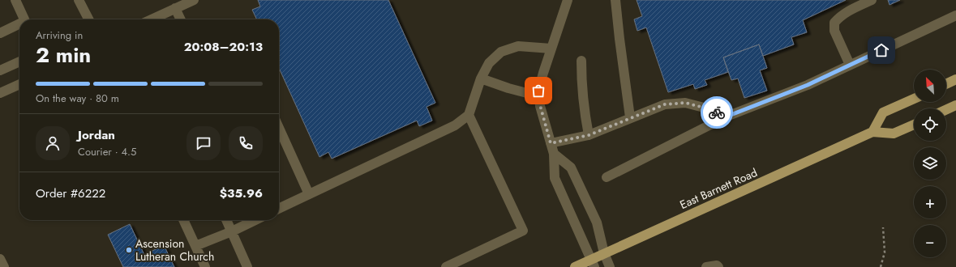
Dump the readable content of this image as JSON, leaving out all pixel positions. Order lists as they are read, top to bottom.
{
  "streets": {
    "main road": ["East Barnett Road"]
  },
  "places": ["Ascension Lutheran Church"],
  "north": "top left",
  "page": {
    "heading": ["2 min", "Arriving in", "20:08–20:13"],
    "panel": [
      "Jordan",
      "Courier · 4.5",
      "Order #6222",
      "$35.96"
    ],
    "map_buttons": ["+", "−"],
    "bar": "On the way · 80 m"
  }
}
